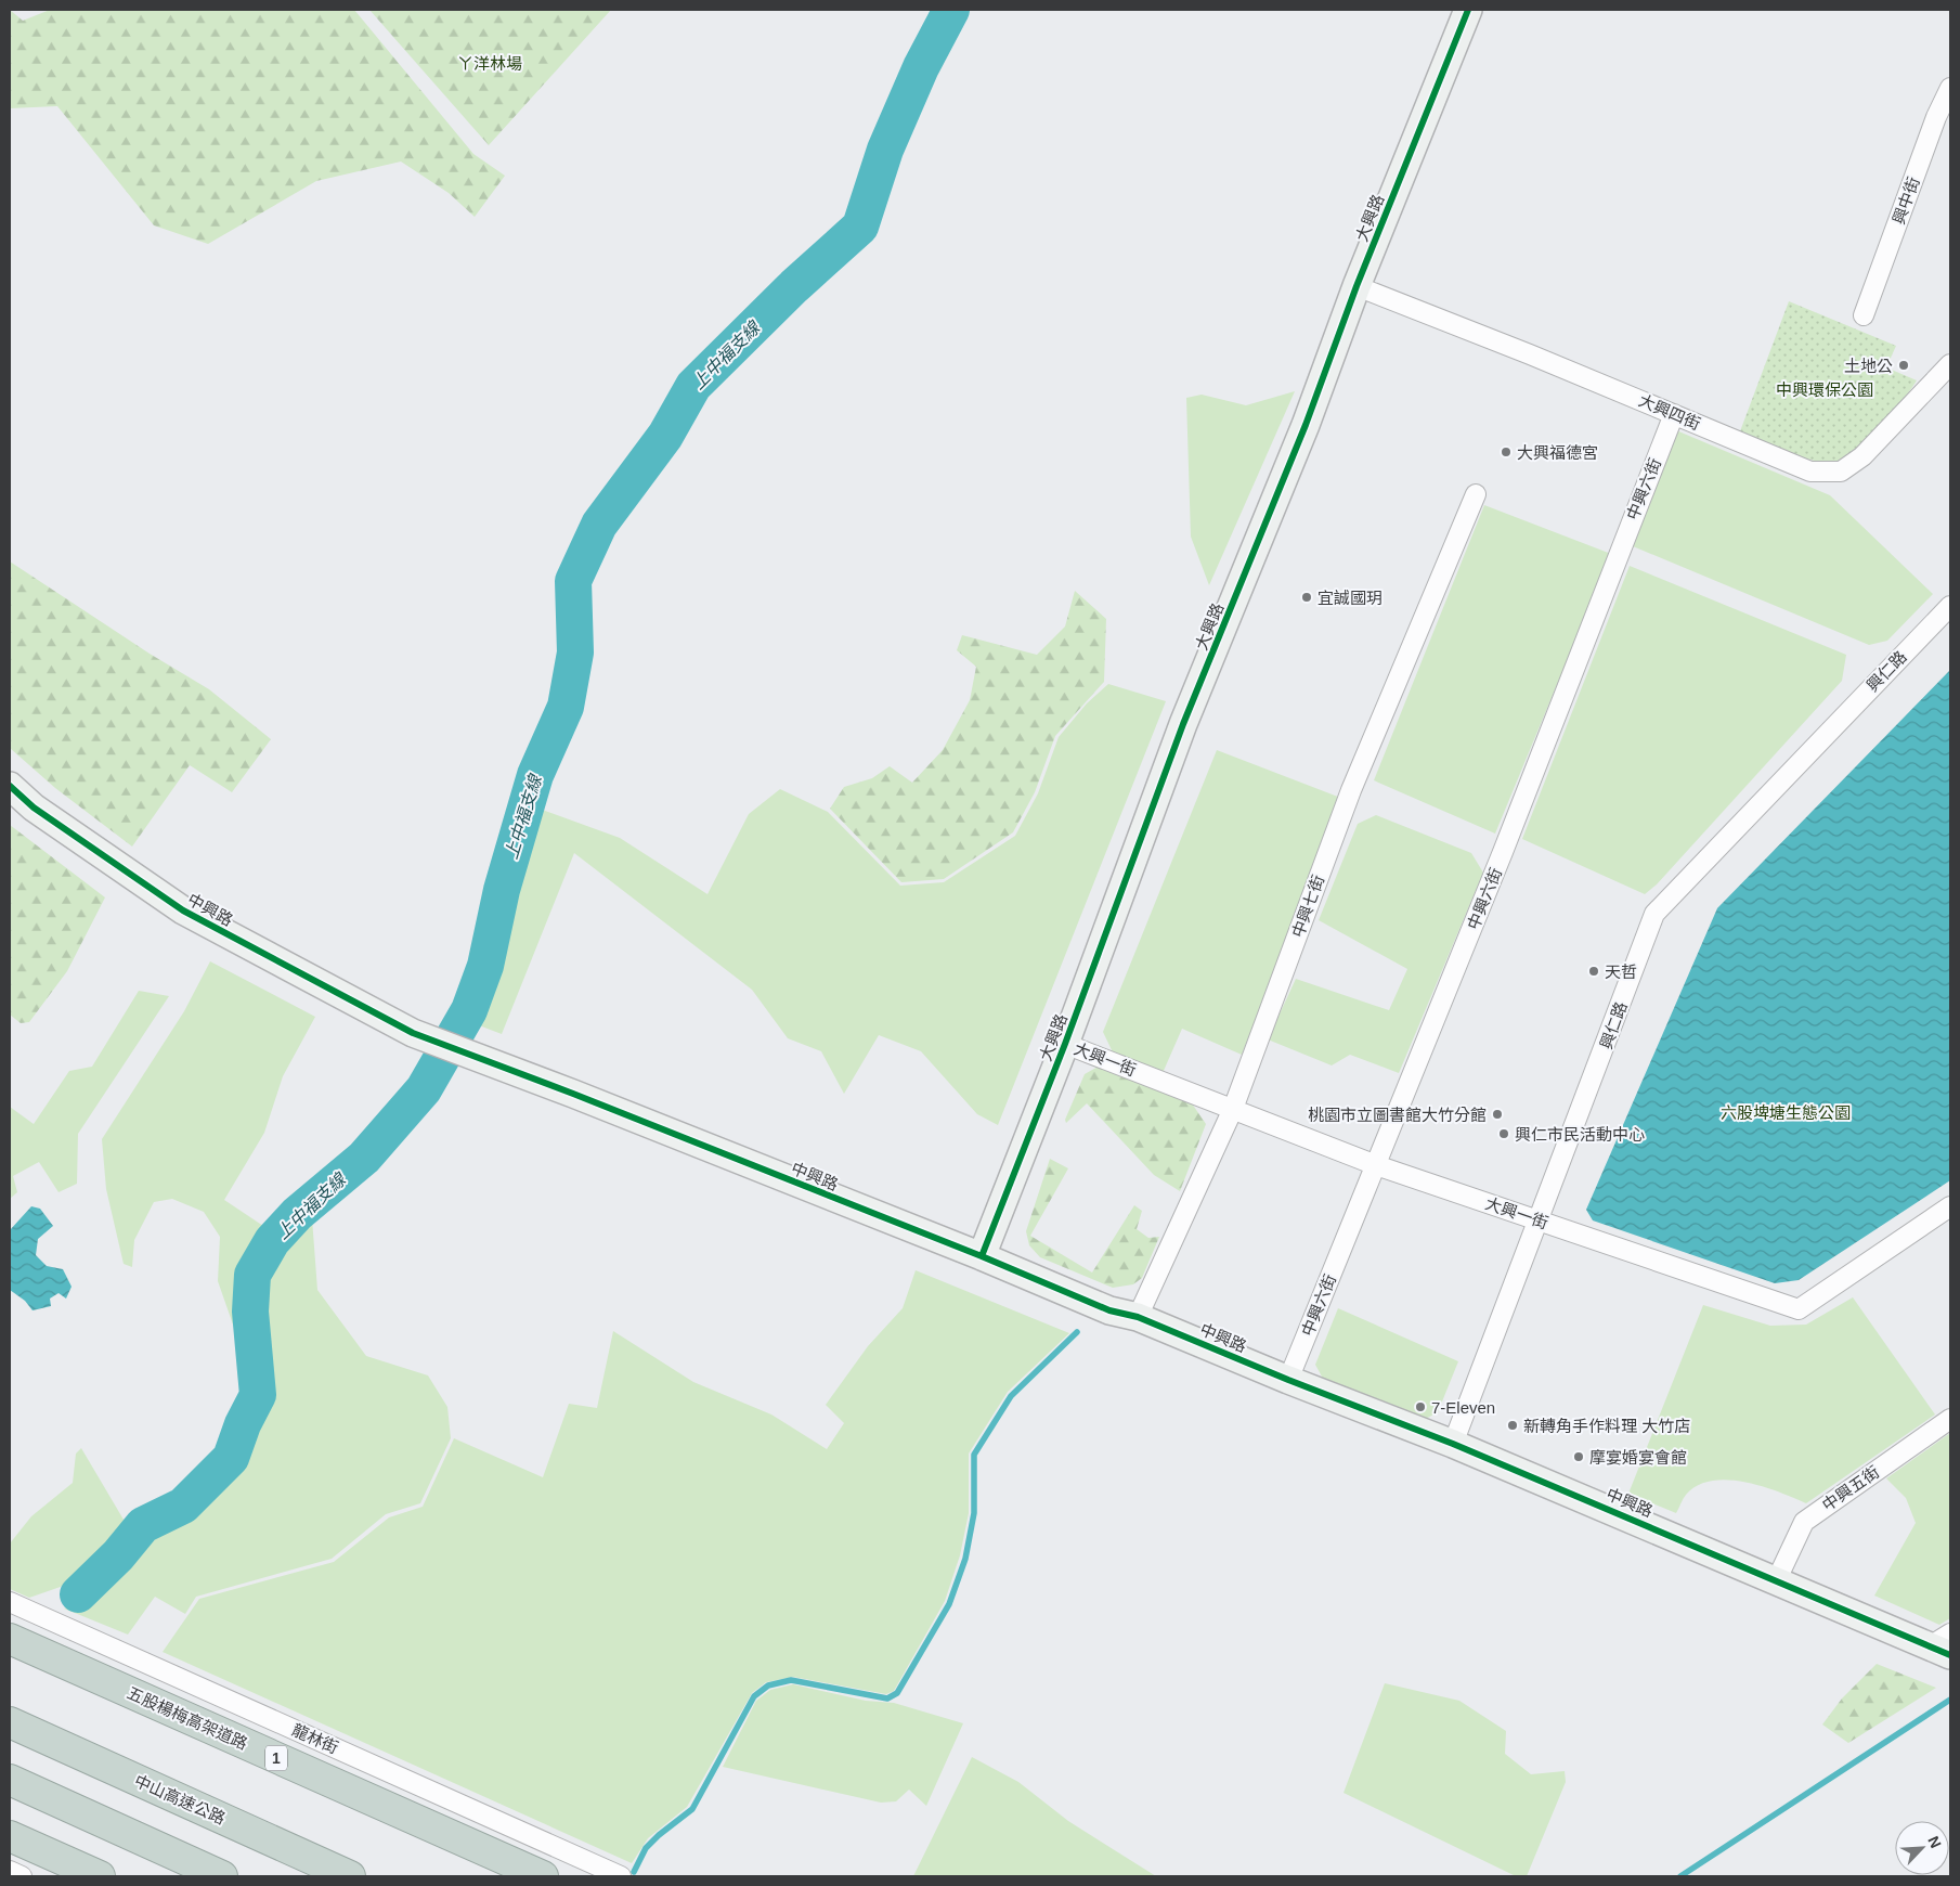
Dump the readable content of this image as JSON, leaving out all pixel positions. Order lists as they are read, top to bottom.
{
  "streets": {
    "highway": ["五股楊梅高架道路", "1", "中山高速公路"],
    "street": [
      "興中街",
      "大興路",
      "大興四街",
      "中興六街",
      "興仁路",
      "中興七街",
      "中興路",
      "大興一街",
      "中興五街",
      "龍林街"
    ]
  },
  "crossings": [
    ["大興路", "大興四街"],
    ["大興路", "中興路"],
    ["大興路", "大興一街"],
    ["大興四街", "中興六街"],
    ["中興六街", "中興路"],
    ["中興六街", "大興一街"],
    ["興仁路", "中興路"],
    ["興仁路", "大興一街"],
    ["中興七街", "中興路"],
    ["中興七街", "大興一街"],
    ["中興路", "中興五街"]
  ],
  "water": ["上中福支線"],
  "parks": ["ㄚ洋林場", "中興環保公園", "六股埤塘生態公園"],
  "places": [
    "土地公",
    "大興福德宮",
    "宜誠國玥",
    "天哲",
    "桃園市立圖書館大竹分館",
    "興仁市民活動中心",
    "7-Eleven",
    "新轉角手作料理 大竹店",
    "摩宴婚宴會館"
  ],
  "north": "top right"
}
